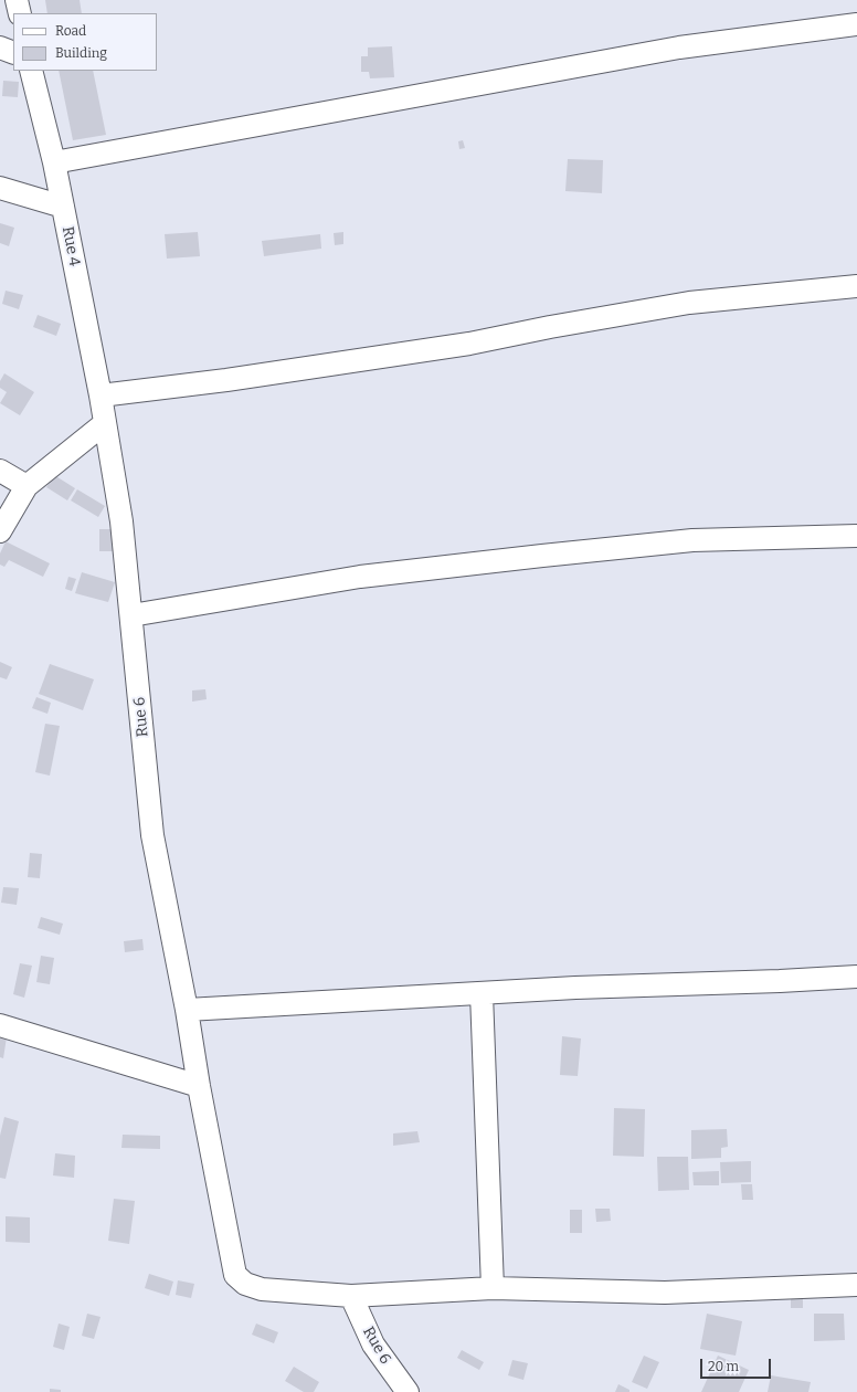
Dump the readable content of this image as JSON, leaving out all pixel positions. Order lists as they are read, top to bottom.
{
  "streets": {
    "street": ["Rue 4", "Rue 6"]
  },
  "crossings": [
    ["Rue 4", "Rue 6"]
  ],
  "legend": ["Road", "Building"],
  "scale_bar": "20 m"
}
